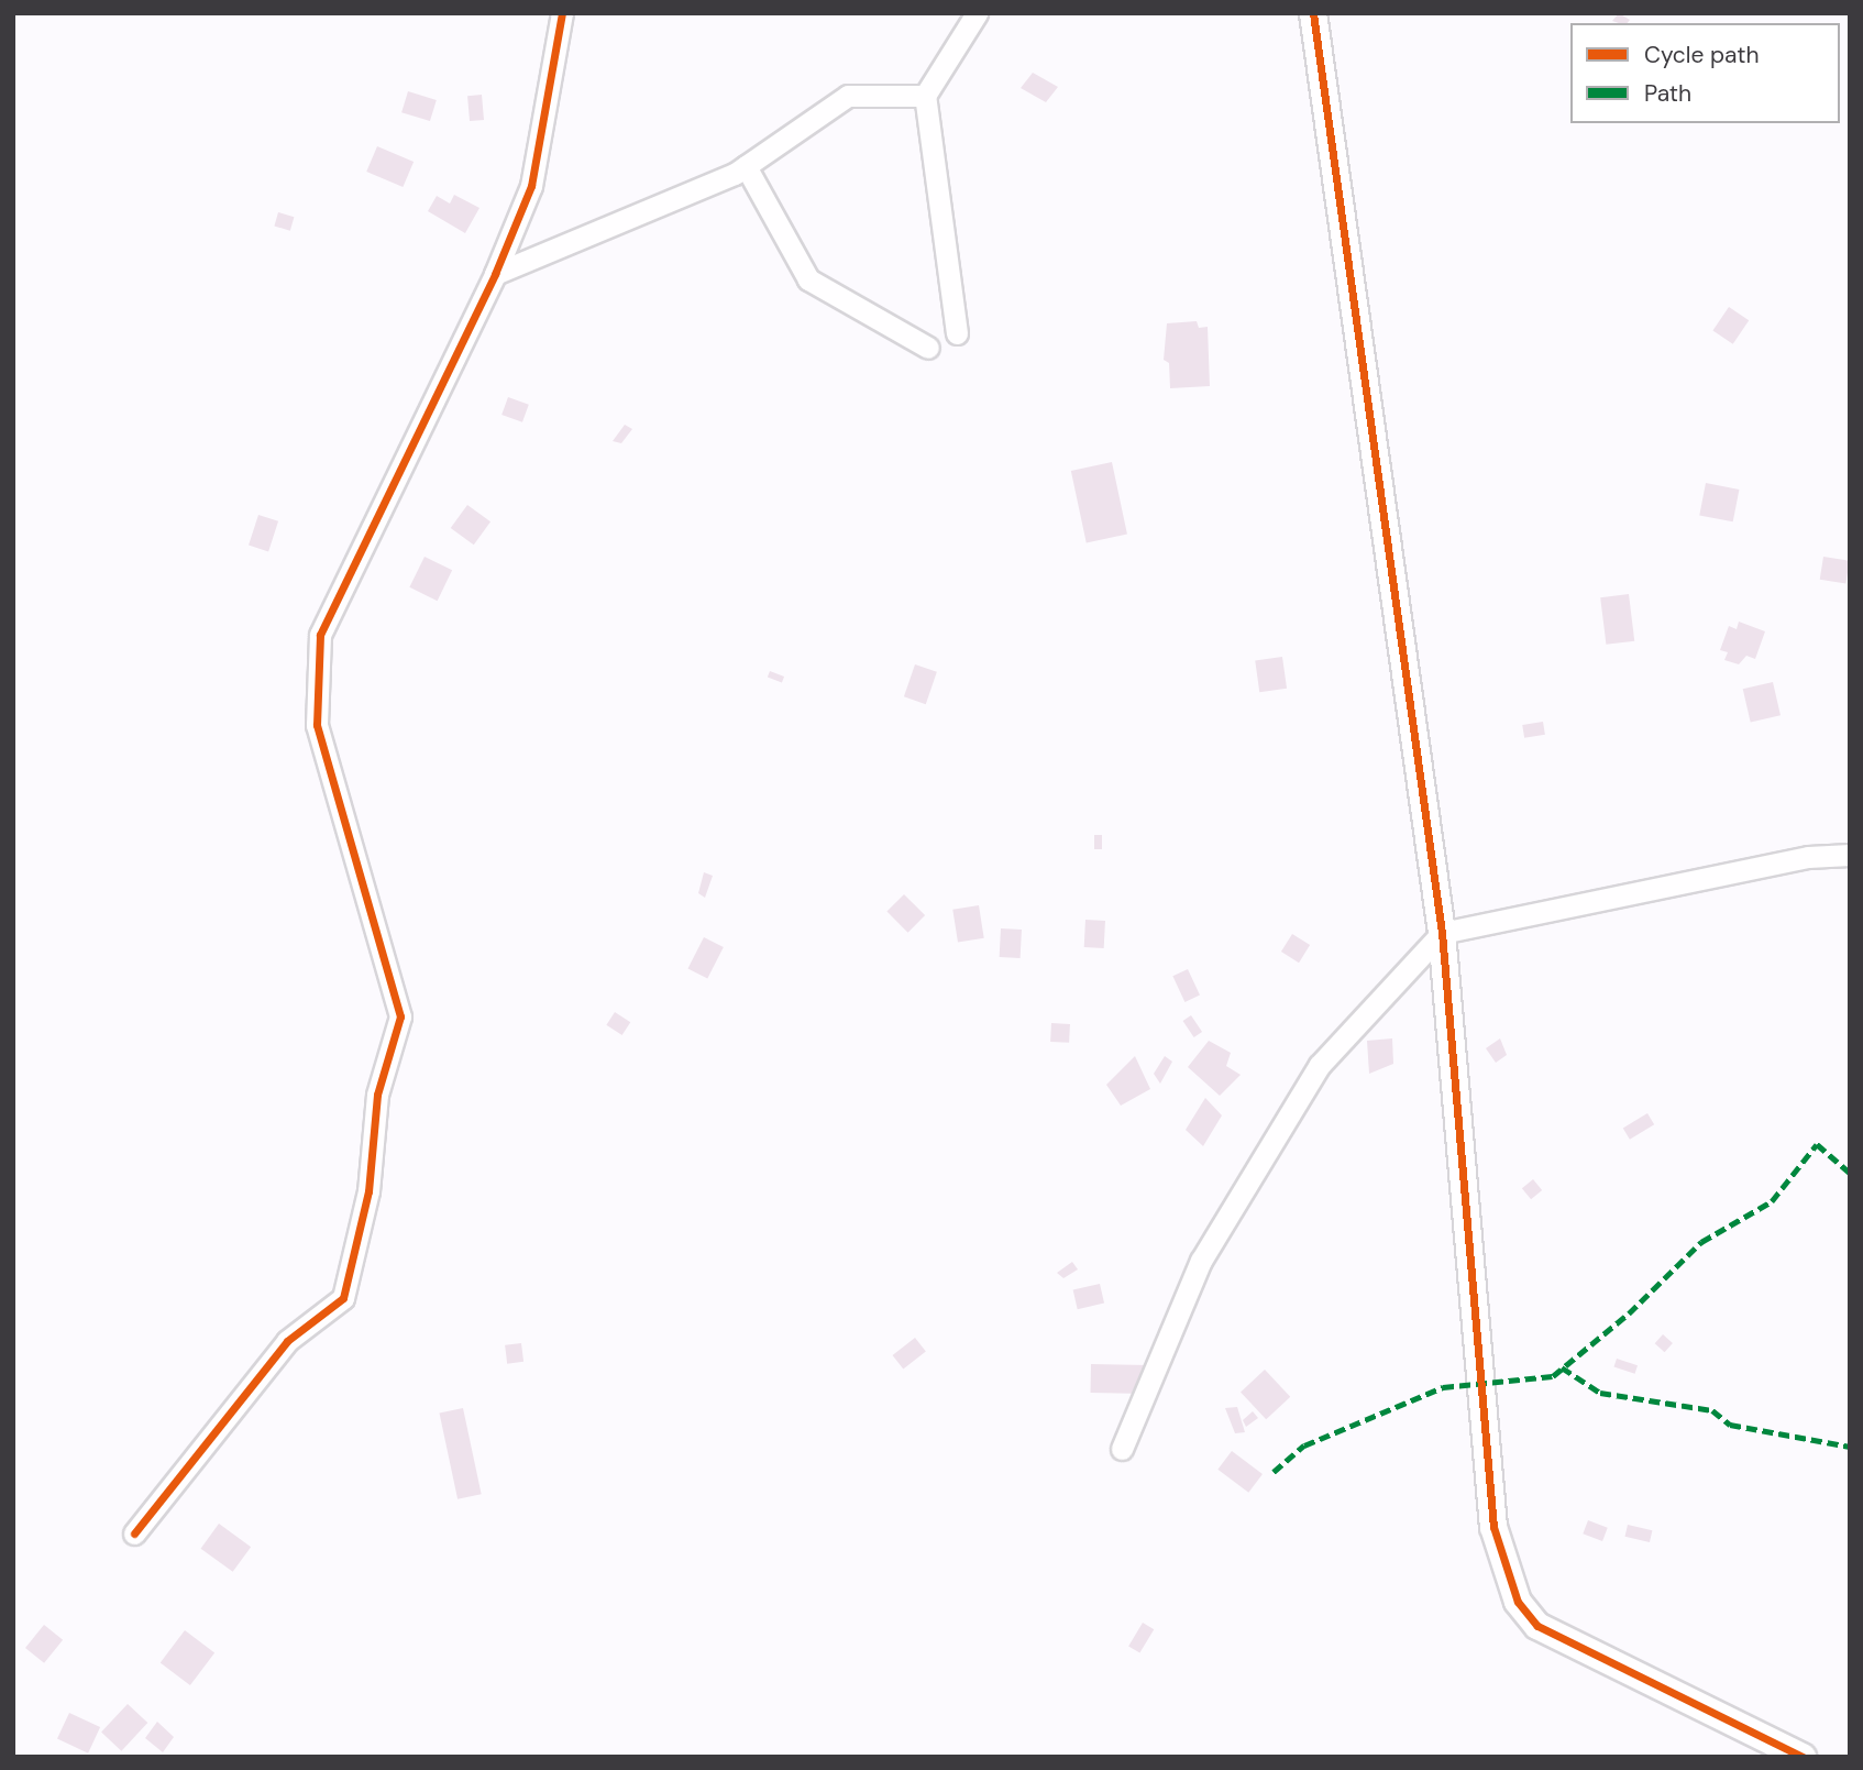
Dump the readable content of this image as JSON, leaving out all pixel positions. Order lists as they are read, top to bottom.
{
  "legend": ["Cycle path", "Path"]
}
